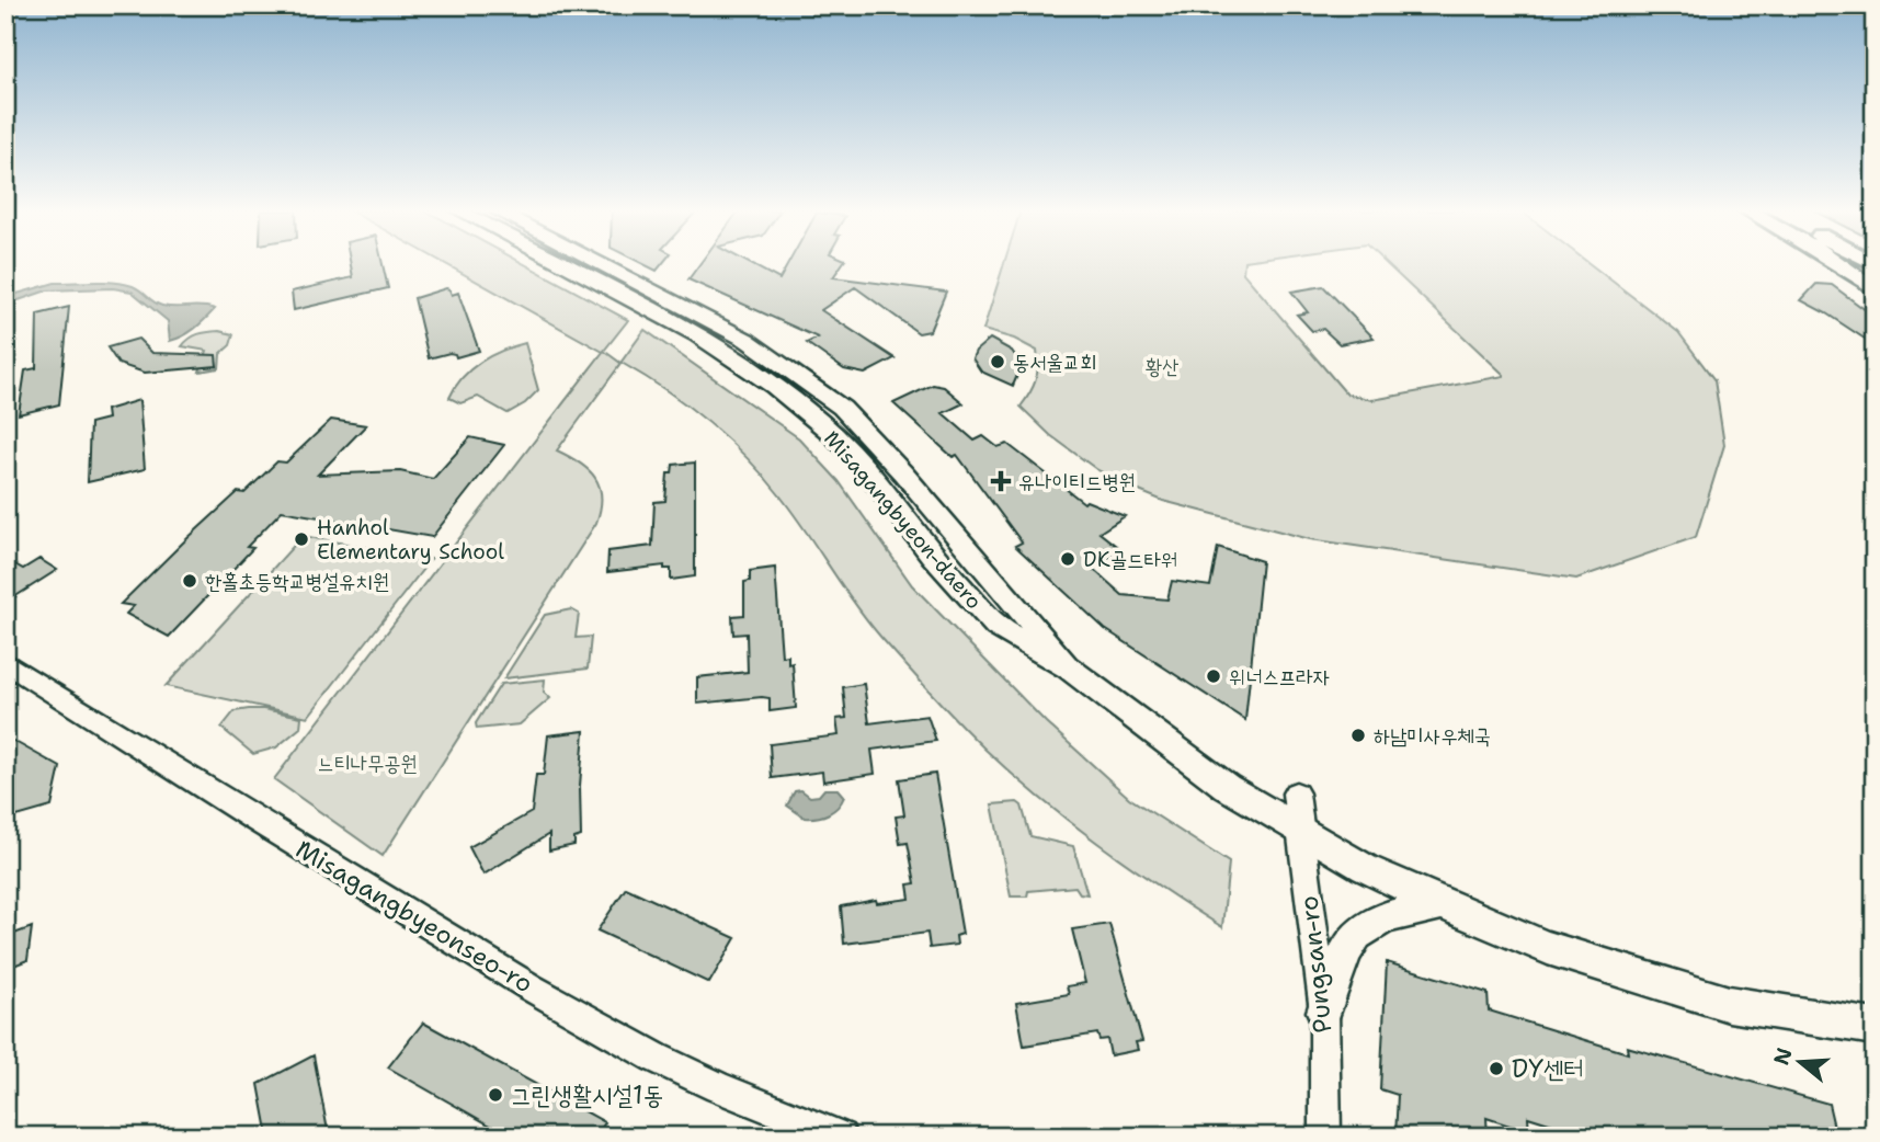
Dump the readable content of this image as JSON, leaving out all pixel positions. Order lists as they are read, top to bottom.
{
  "streets": {
    "main road": ["Misagangbyeon-daero"],
    "street": ["Misagangbyeonseo-ro", "Pungsan-ro"]
  },
  "crossings": [
    ["Misagangbyeon-daero", "Pungsan-ro"]
  ],
  "parks": ["황산", "느티나무공원"],
  "places": {
    "other": [
      "동서울교회",
      "Hanhol Elementary School",
      "DK골드타워",
      "한홀초등학교병설유치원",
      "위너스프라자",
      "하남미사우체국",
      "DY센터",
      "그린생활시설1동"
    ],
    "health": ["유나이티드병원"]
  },
  "north": "left"
}
